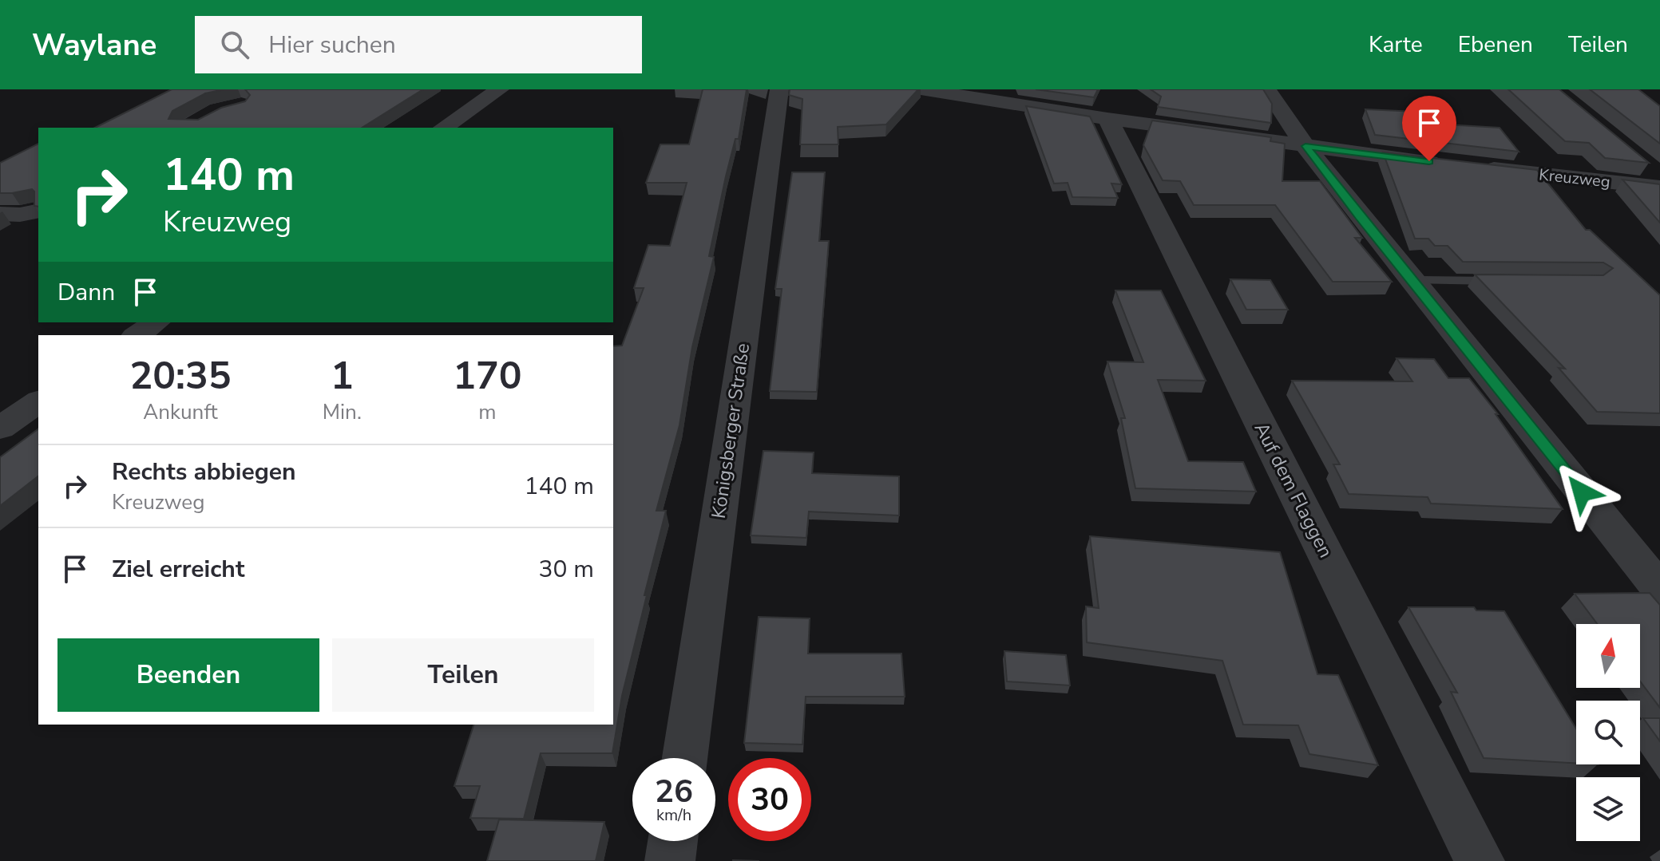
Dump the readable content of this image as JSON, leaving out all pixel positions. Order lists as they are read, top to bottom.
{
  "streets": {
    "street": ["Kreuzweg", "Königsberger Straße", "Auf dem Flaggen"]
  },
  "north": "top",
  "page": {
    "header": "Waylane",
    "search": "Hier suchen",
    "nav": ["Karte", "Ebenen", "Teilen"],
    "turn": ["140 m", "Kreuzweg"],
    "then": "Dann",
    "eta": [
      "20:35",
      "Ankunft",
      "1",
      "Min.",
      "170",
      "m"
    ],
    "list": [
      {
        "name": "Rechts abbiegen",
        "note": "Kreuzweg",
        "value": "140 m"
      },
      {
        "name": "Ziel erreicht",
        "value": "30 m"
      }
    ],
    "buttons": ["Beenden", "Teilen"],
    "speed": "26 km/h",
    "limit": "30"
  }
}
